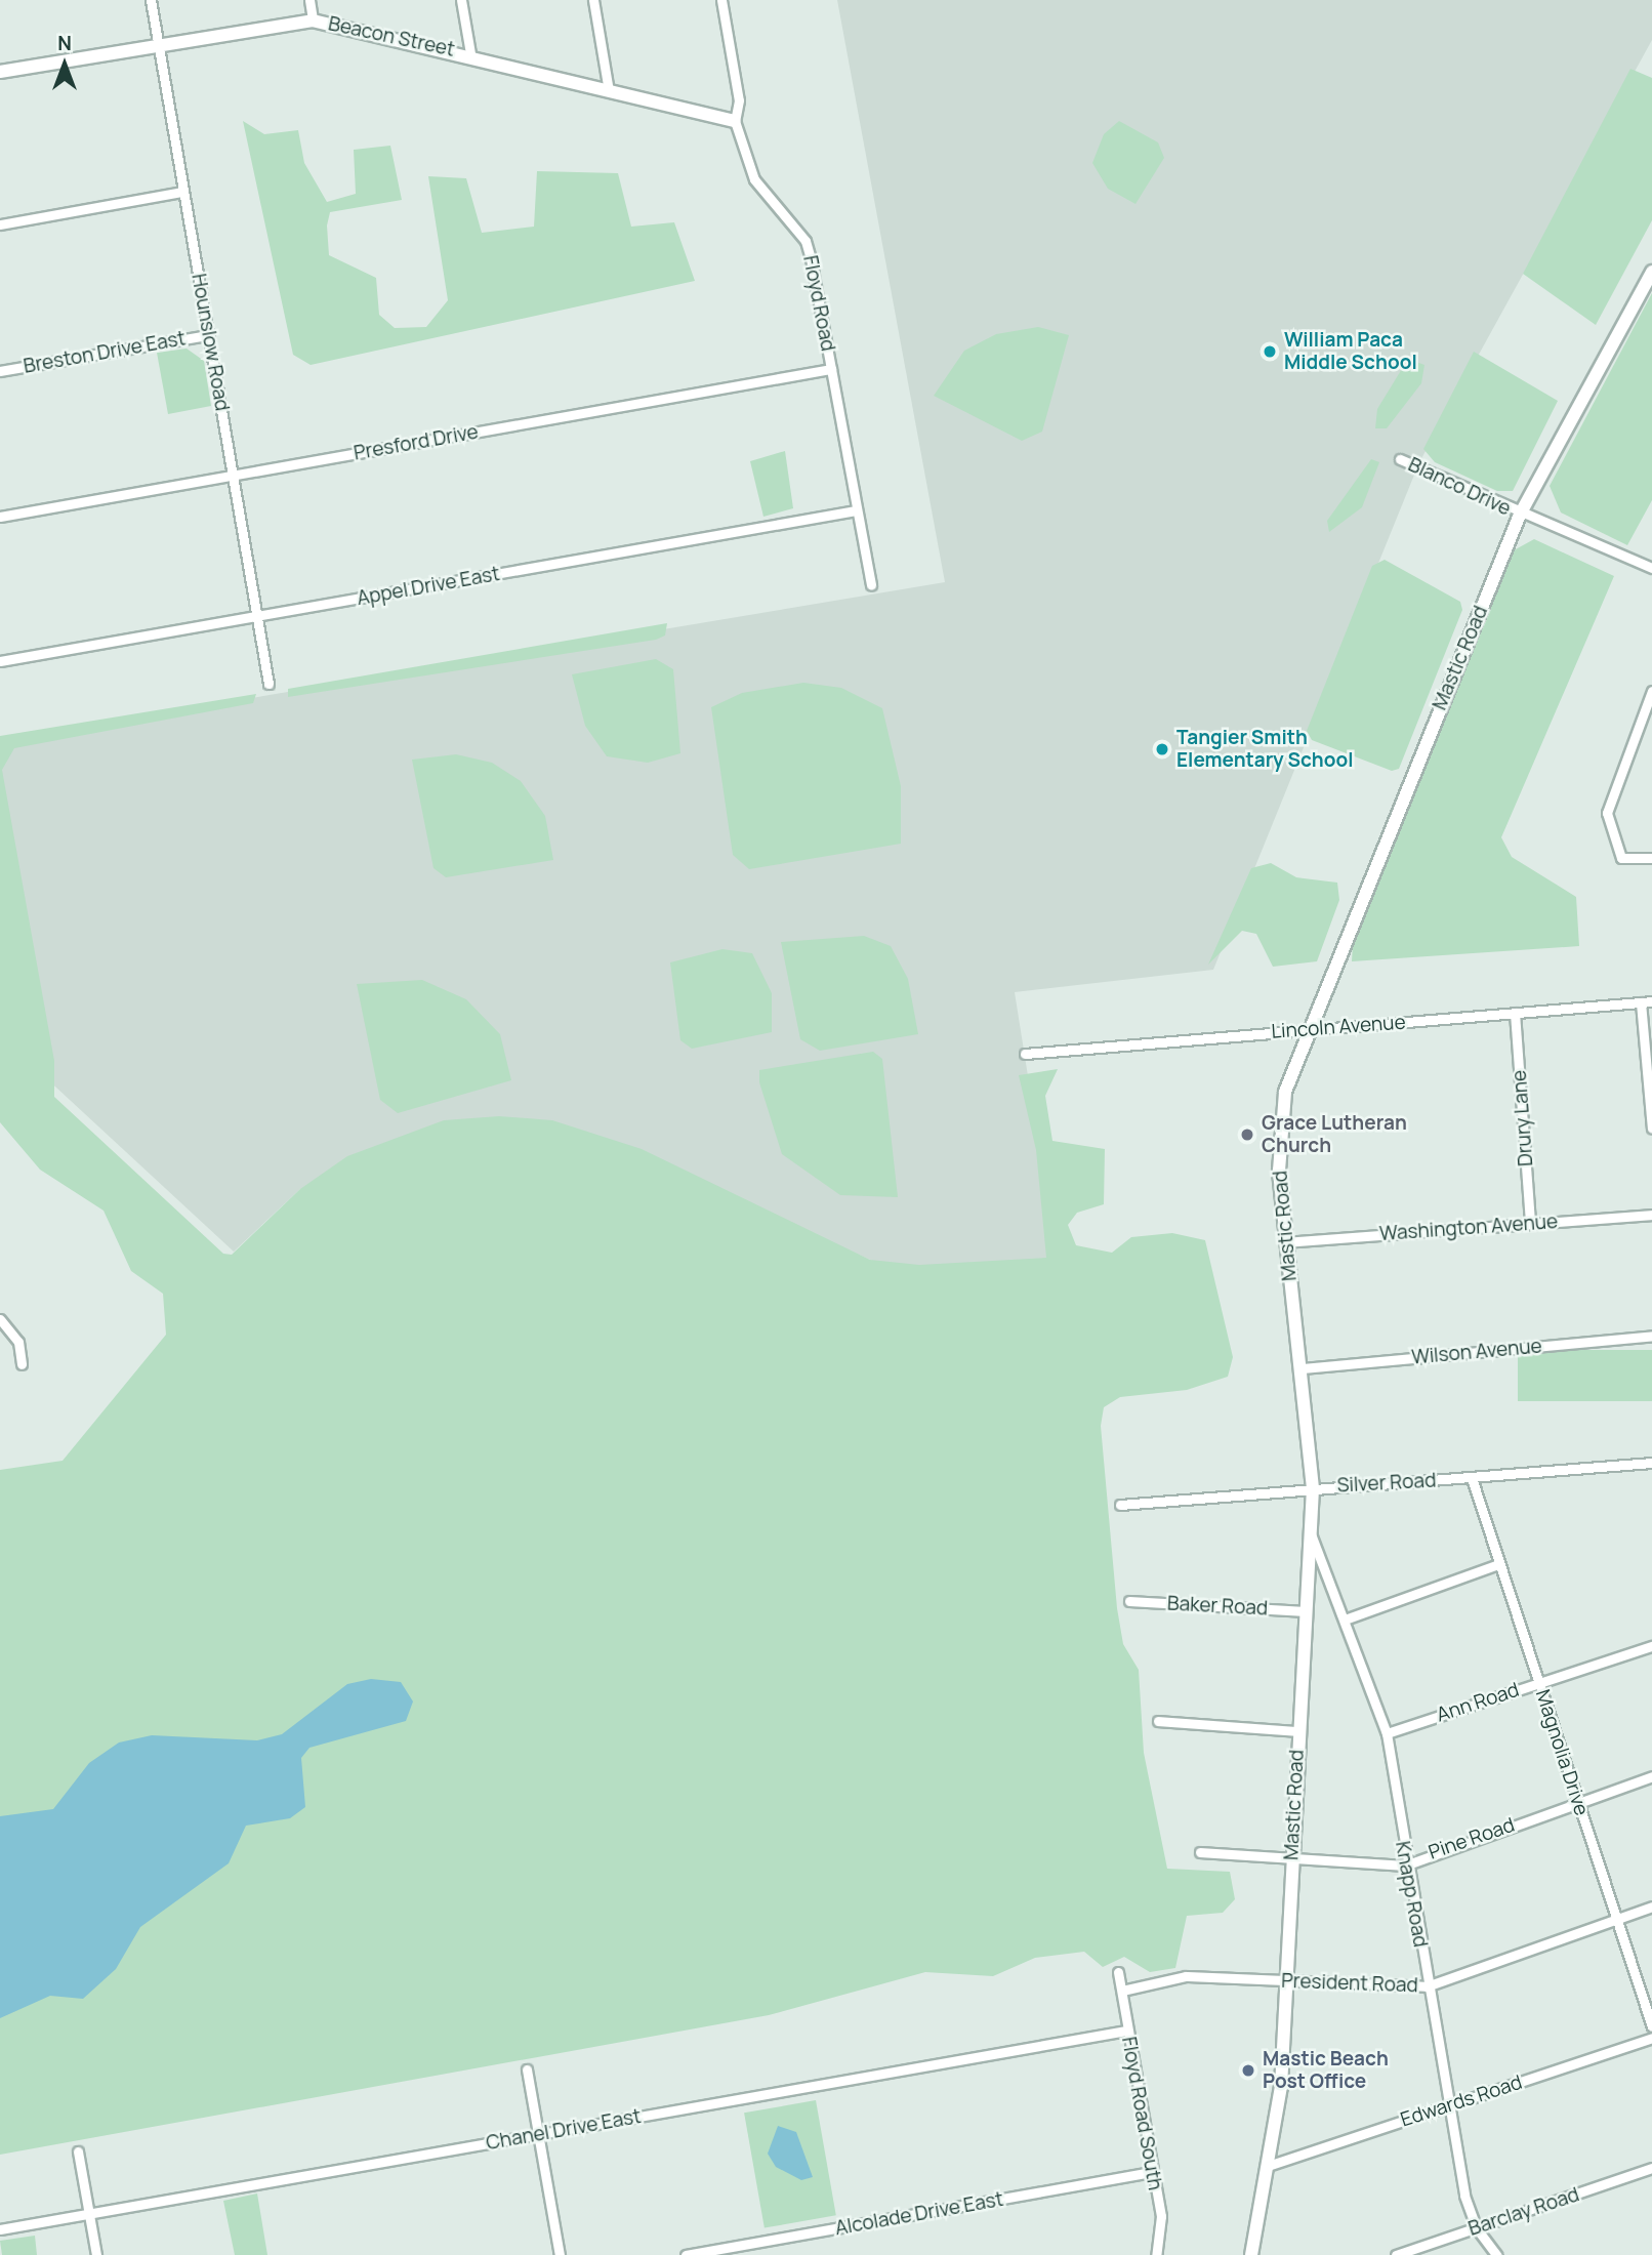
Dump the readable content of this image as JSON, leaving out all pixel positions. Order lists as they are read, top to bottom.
{
  "streets": {
    "main road": ["Beacon Street", "Mastic Road"],
    "street": [
      "Floyd Road",
      "Hounslow Road",
      "Breston Drive East",
      "Presford Drive",
      "Blanco Drive",
      "Appel Drive East",
      "Lincoln Avenue",
      "Drury Lane",
      "Washington Avenue",
      "Wilson Avenue",
      "Silver Road",
      "Baker Road",
      "Ann Road",
      "Magnolia Drive",
      "Pine Road",
      "Knapp Road",
      "President Road",
      "Edwards Road",
      "Floyd Road South",
      "Chanel Drive East",
      "Barclay Road",
      "Alcolade Drive East"
    ]
  },
  "crossings": [
    ["Beacon Street", "Floyd Road"],
    ["Beacon Street", "Hounslow Road"],
    ["Floyd Road", "Presford Drive"],
    ["Floyd Road", "Appel Drive East"],
    ["Hounslow Road", "Breston Drive East"],
    ["Hounslow Road", "Presford Drive"],
    ["Hounslow Road", "Appel Drive East"],
    ["Blanco Drive", "Mastic Road"],
    ["Mastic Road", "Lincoln Avenue"],
    ["Mastic Road", "Washington Avenue"],
    ["Mastic Road", "Wilson Avenue"],
    ["Mastic Road", "Silver Road"],
    ["Mastic Road", "Baker Road"],
    ["Mastic Road", "Pine Road"],
    ["Mastic Road", "Knapp Road"],
    ["Mastic Road", "President Road"],
    ["Mastic Road", "Edwards Road"],
    ["Lincoln Avenue", "Drury Lane"],
    ["Drury Lane", "Washington Avenue"],
    ["Silver Road", "Magnolia Drive"],
    ["Ann Road", "Magnolia Drive"],
    ["Ann Road", "Knapp Road"],
    ["Magnolia Drive", "Pine Road"],
    ["Magnolia Drive", "President Road"],
    ["Pine Road", "Knapp Road"],
    ["Knapp Road", "President Road"],
    ["Knapp Road", "Edwards Road"],
    ["Knapp Road", "Barclay Road"],
    ["President Road", "Floyd Road South"],
    ["Floyd Road South", "Chanel Drive East"],
    ["Floyd Road South", "Alcolade Drive East"]
  ],
  "places": [
    "William Paca Middle School",
    "Tangier Smith Elementary School",
    "Grace Lutheran Church",
    "Mastic Beach Post Office"
  ],
  "north": "top"
}
